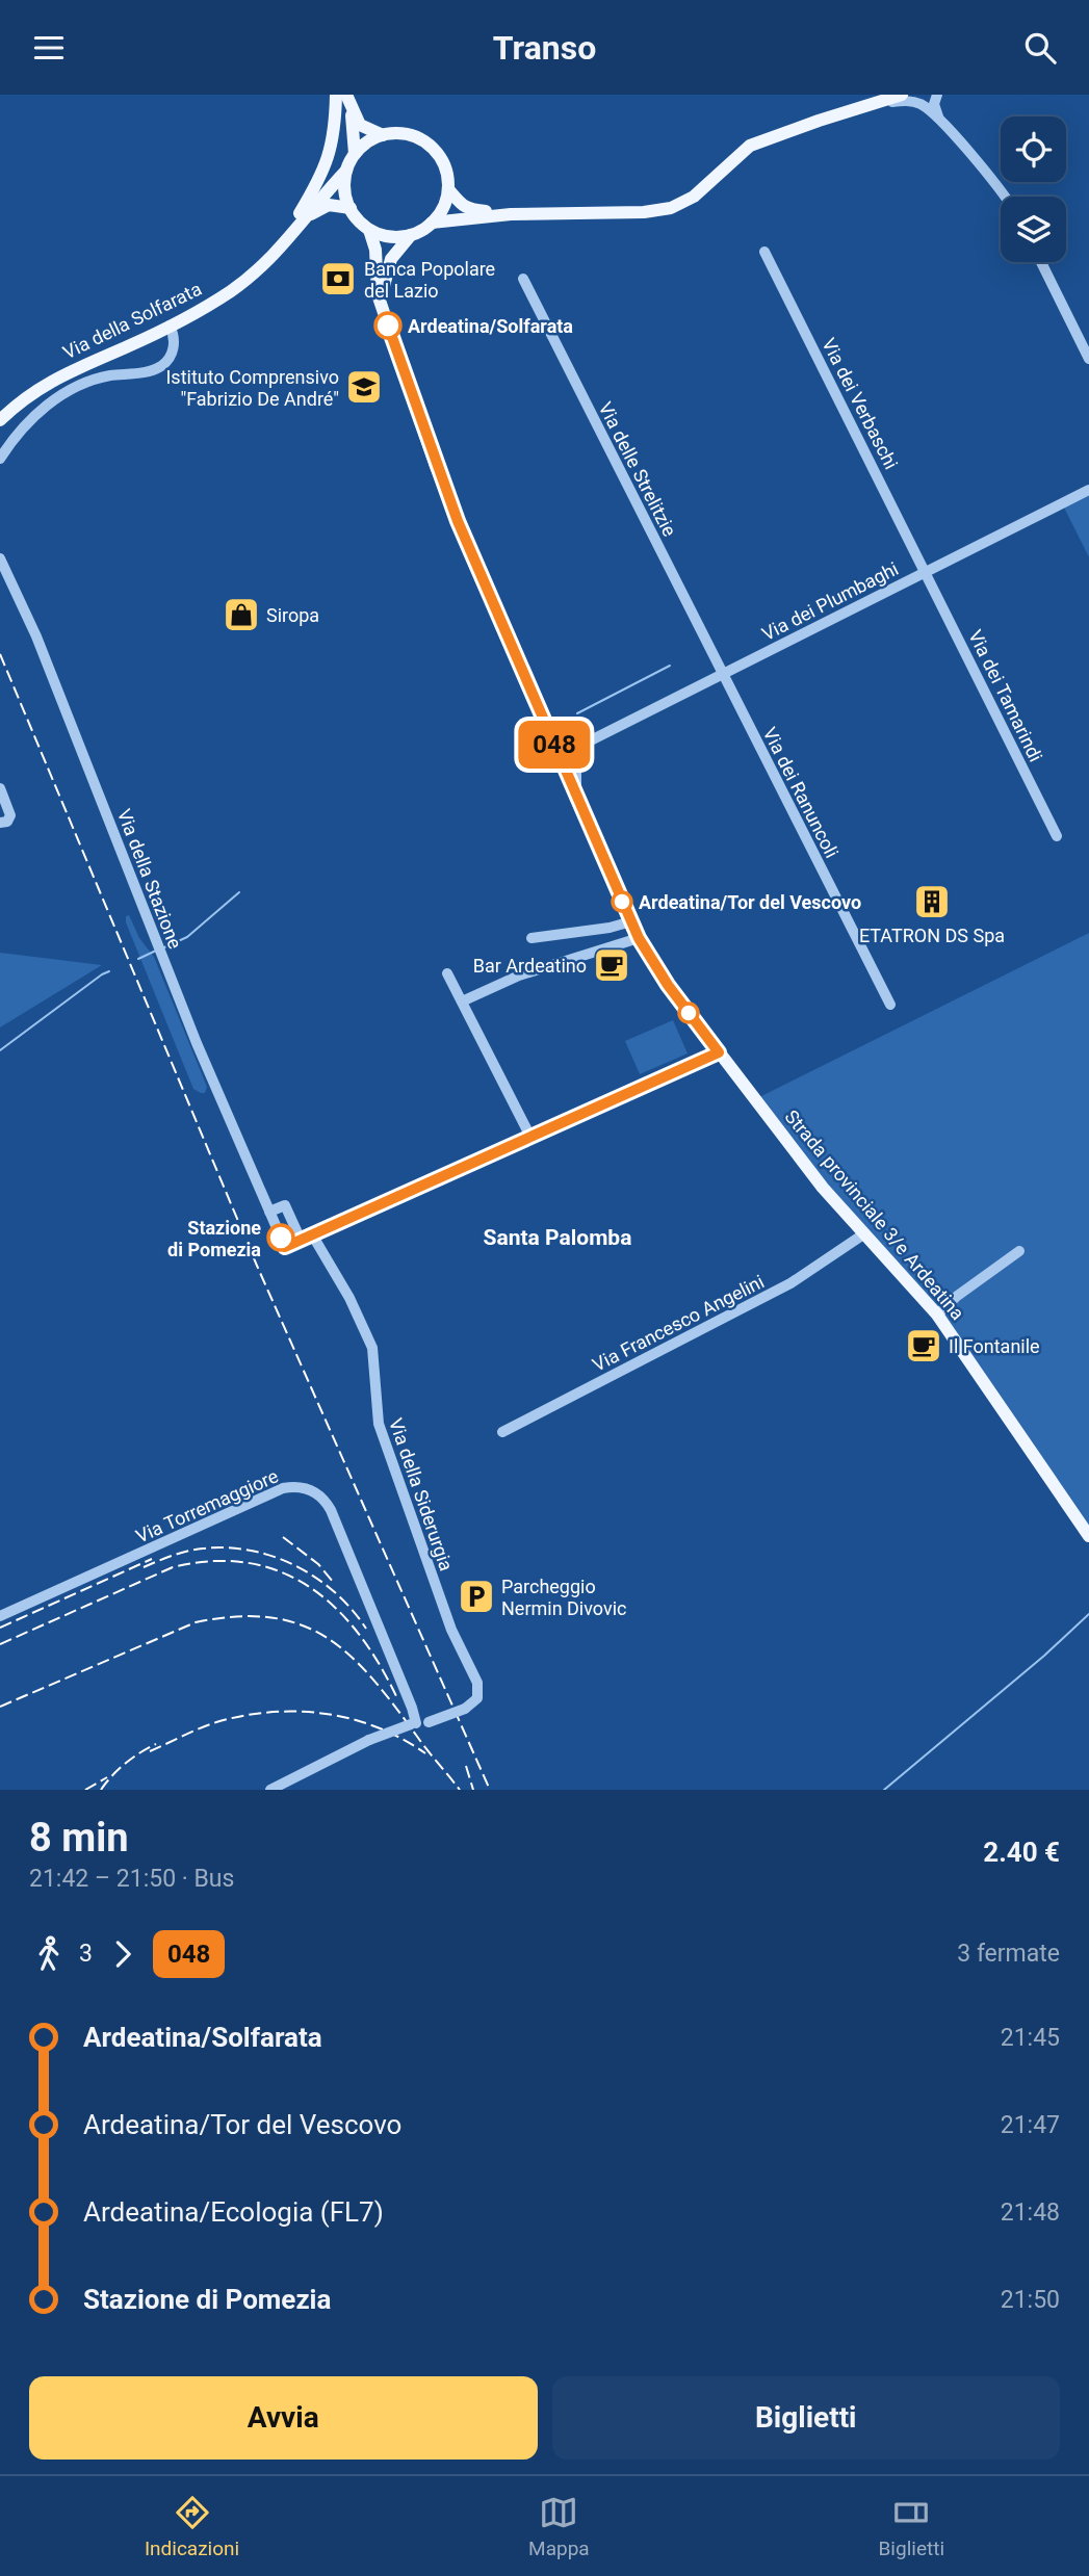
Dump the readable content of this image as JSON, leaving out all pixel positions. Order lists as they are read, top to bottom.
{
  "streets": {
    "main road": ["Via della Solfarata", "Strada provinciale 3/e Ardeatina"],
    "street": [
      "Via dei Verbaschi",
      "Via delle Strelitzie",
      "Via dei Plumbaghi",
      "Via dei Tamarindi",
      "Via dei Ranuncoli",
      "Via della Stazione",
      "Via Francesco Angelini",
      "Via della Siderurgia",
      "Via Torremaggiore"
    ]
  },
  "crossings": [
    ["Via della Solfarata", "Strada provinciale 3/e Ardeatina"],
    ["Via dei Verbaschi", "Via dei Plumbaghi"],
    ["Via dei Verbaschi", "Via dei Tamarindi"],
    ["Via delle Strelitzie", "Via dei Plumbaghi"],
    ["Via delle Strelitzie", "Via dei Ranuncoli"],
    ["Via dei Plumbaghi", "Via dei Tamarindi"],
    ["Via dei Plumbaghi", "Via dei Ranuncoli"],
    ["Via dei Plumbaghi", "Strada provinciale 3/e Ardeatina"],
    ["Strada provinciale 3/e Ardeatina", "Via Francesco Angelini"],
    ["Via della Siderurgia", "Via Torremaggiore"]
  ],
  "districts": ["Santa Palomba"],
  "places": {
    "bank": ["Banca Popolare del Lazio"],
    "other": ["Ardeatina/Solfarata", "Ardeatina/Tor del Vescovo", "Stazione di Pomezia"],
    "school or university": ["Istituto Comprensivo \"Fabrizio De André\""],
    "shop": ["Siropa"],
    "building": ["ETATRON DS Spa"],
    "cafe": ["Bar Ardeatino", "Il Fontanile"],
    "parking": ["Parcheggio Nermin Divovic"]
  },
  "lines": ["bus line 048"],
  "page": {
    "header": "Transo",
    "on_map": "048",
    "heading": ["8 min", "21:42 – 21:50 · Bus", "2.40 €"],
    "legs": ["3", "048", "3 fermate"],
    "list": [
      {
        "name": "Ardeatina/Solfarata",
        "value": "21:45"
      },
      {
        "name": "Ardeatina/Tor del Vescovo",
        "value": "21:47"
      },
      {
        "name": "Ardeatina/Ecologia (FL7)",
        "value": "21:48"
      },
      {
        "name": "Stazione di Pomezia",
        "value": "21:50"
      }
    ],
    "buttons": ["Avvia", "Biglietti"],
    "tabs": ["Indicazioni", "Mappa", "Biglietti"]
  }
}
